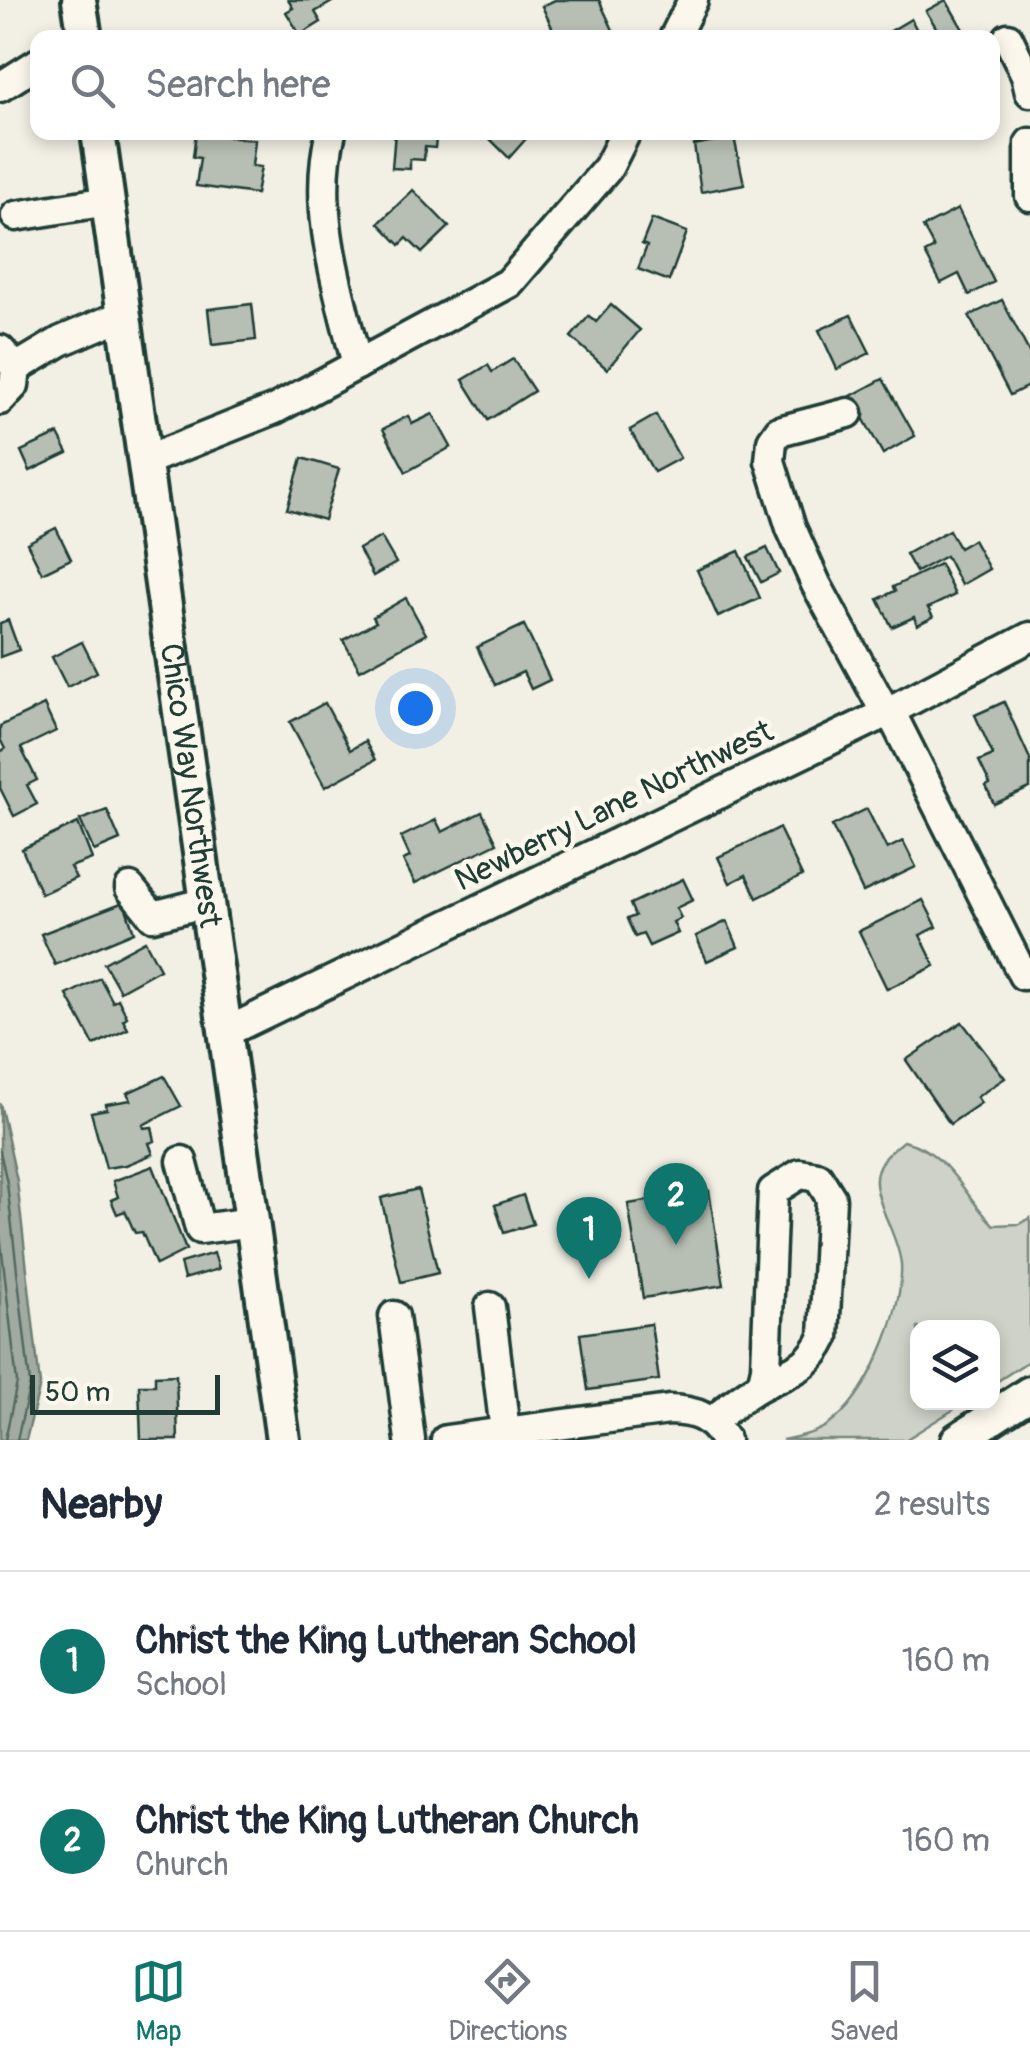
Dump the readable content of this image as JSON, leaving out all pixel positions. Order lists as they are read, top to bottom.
{
  "streets": {
    "main road": ["Chico Way Northwest"],
    "street": ["Newberry Lane Northwest"]
  },
  "crossings": [
    ["Chico Way Northwest", "Newberry Lane Northwest"]
  ],
  "scale_bar": "50 m",
  "page": {
    "search": "Search here",
    "pins": ["2", "1"],
    "scale": "50 m",
    "heading": ["Nearby", "2 results"],
    "list": [
      {
        "mark": "1",
        "name": "Christ the King Lutheran School",
        "note": "School",
        "value": "160 m"
      },
      {
        "mark": "2",
        "name": "Christ the King Lutheran Church",
        "note": "Church",
        "value": "160 m"
      }
    ],
    "nav": ["Map", "Directions", "Saved"]
  }
}
